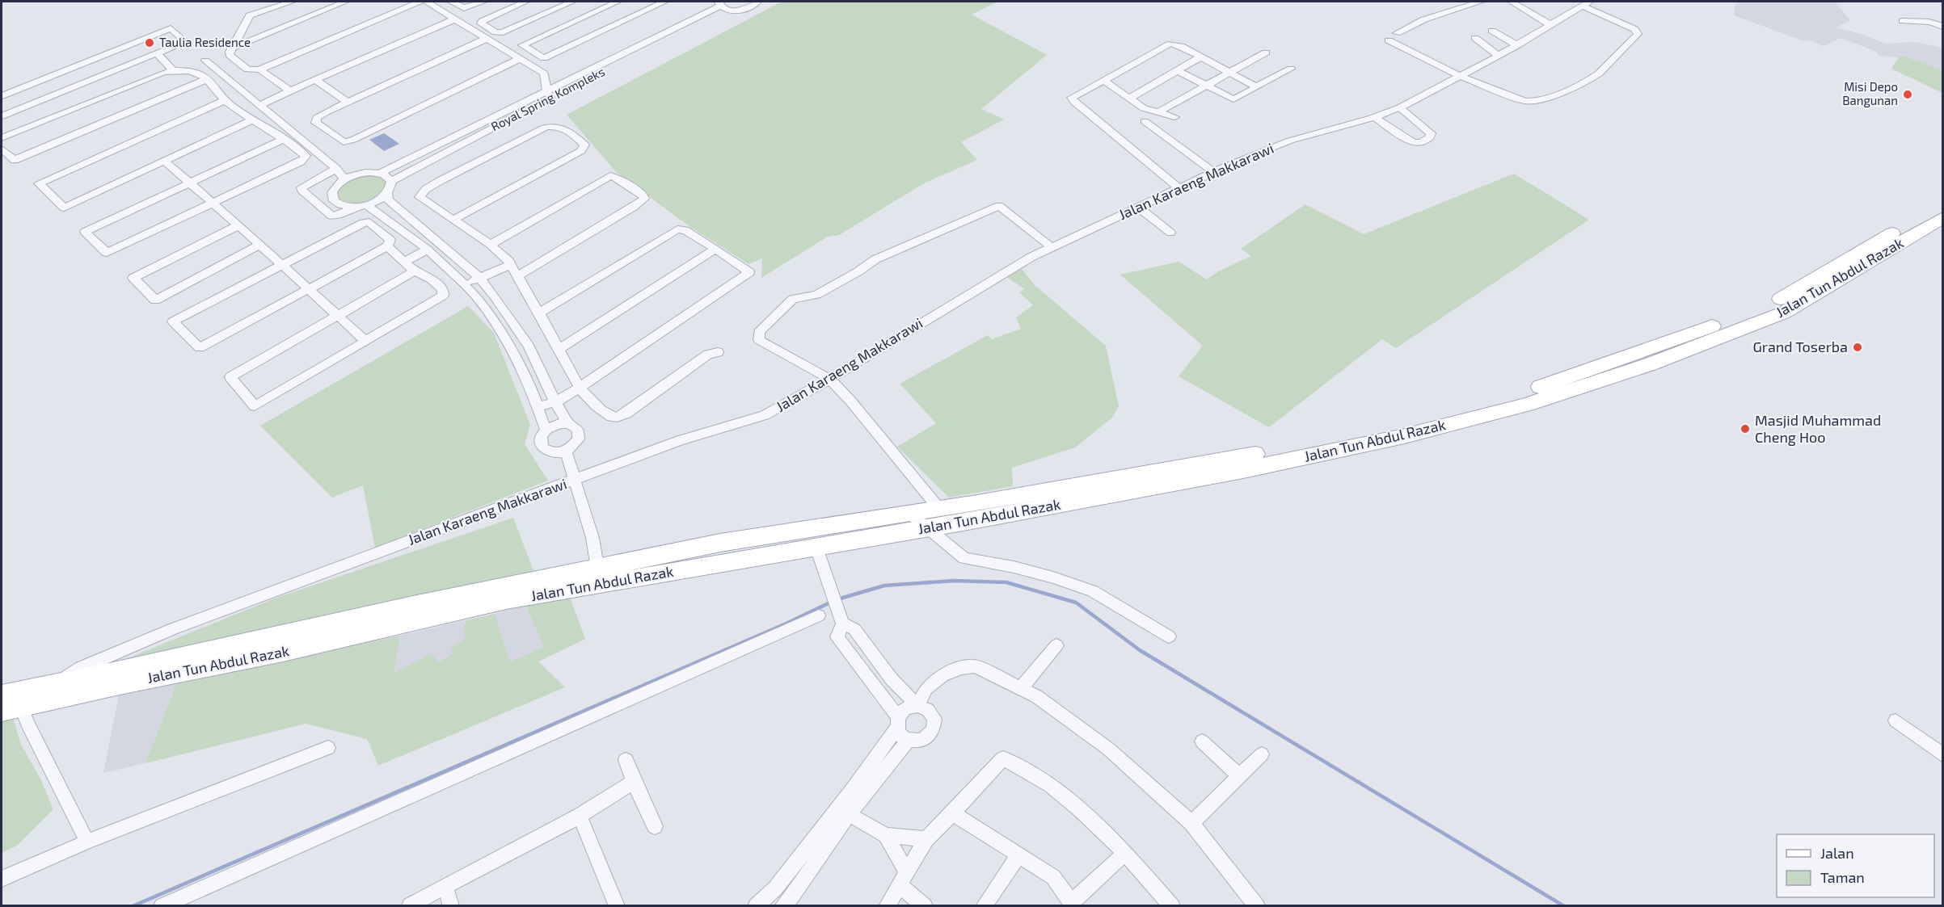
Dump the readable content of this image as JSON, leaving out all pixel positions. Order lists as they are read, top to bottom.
{
  "streets": {
    "main road": ["Jalan Tun Abdul Razak"],
    "street": ["Royal Spring Kompleks", "Jalan Karaeng Makkarawi"]
  },
  "crossings": [
    ["Jalan Karaeng Makkarawi", "Jalan Tun Abdul Razak"]
  ],
  "places": [
    "Taulia Residence",
    "Misi Depo Bangunan",
    "Grand Toserba",
    "Masjid Muhammad Cheng Hoo"
  ],
  "legend": ["Jalan", "Taman"]
}
